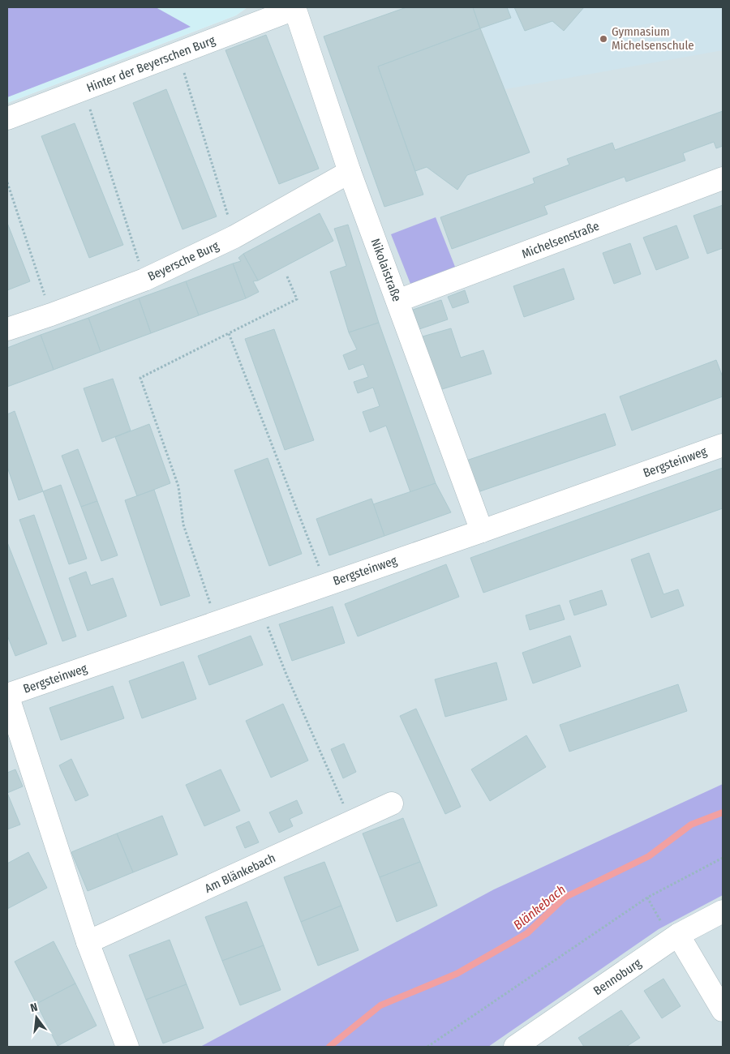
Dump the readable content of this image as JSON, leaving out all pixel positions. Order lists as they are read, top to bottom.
{
  "streets": {
    "street": [
      "Hinter der Beyerschen Burg",
      "Michelsenstraße",
      "Beyersche Burg",
      "Nikolaistraße",
      "Bergsteinweg",
      "Am Blänkebach",
      "Bennoburg"
    ]
  },
  "crossings": [
    ["Hinter der Beyerschen Burg", "Nikolaistraße"],
    ["Michelsenstraße", "Nikolaistraße"],
    ["Beyersche Burg", "Nikolaistraße"],
    ["Nikolaistraße", "Bergsteinweg"]
  ],
  "water": ["Blänkebach"],
  "places": ["Gymnasium Michelsenschule"],
  "north": "top"
}
